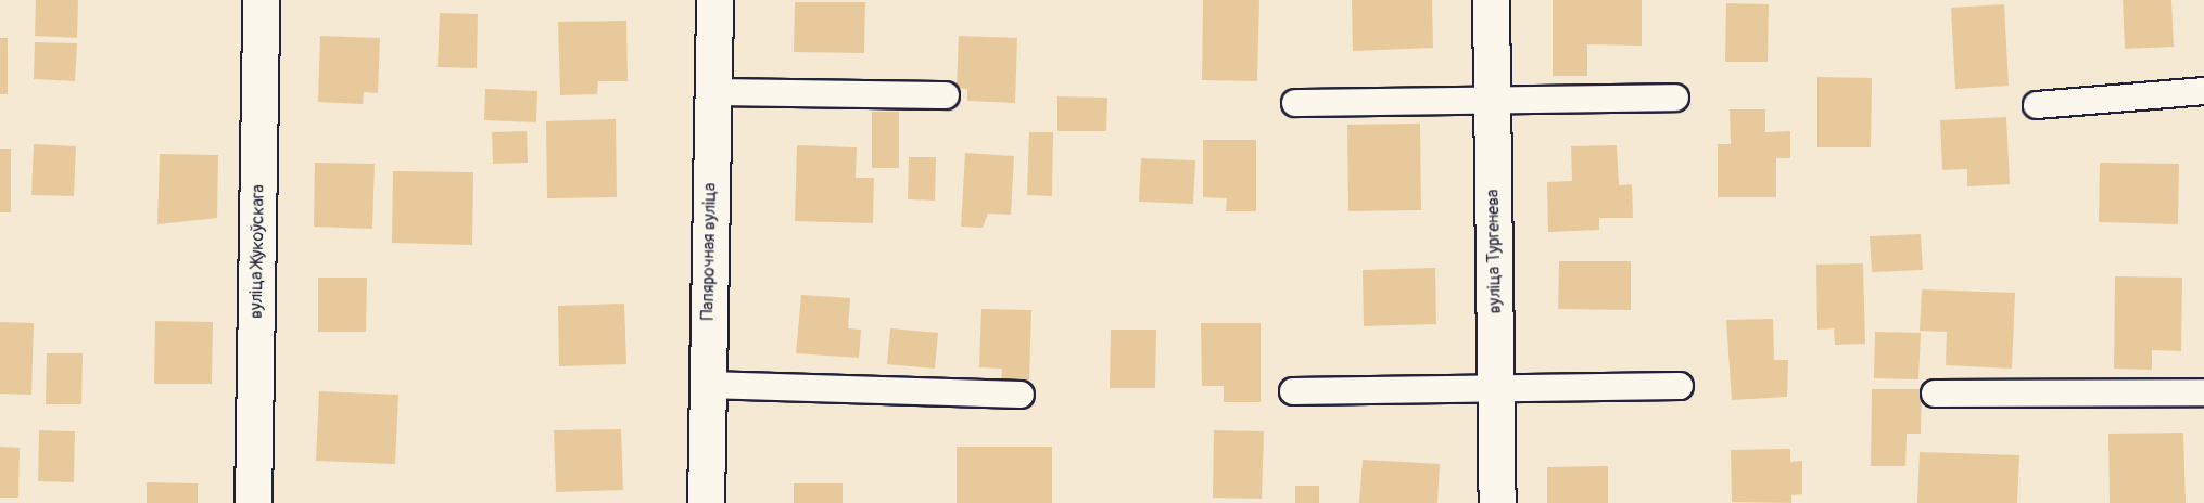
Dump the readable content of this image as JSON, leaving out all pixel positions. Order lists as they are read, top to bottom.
{
  "streets": {
    "street": ["вуліца Жукоўскага", "Папярочная вуліца", "вуліца Тургенева"]
  }
}
